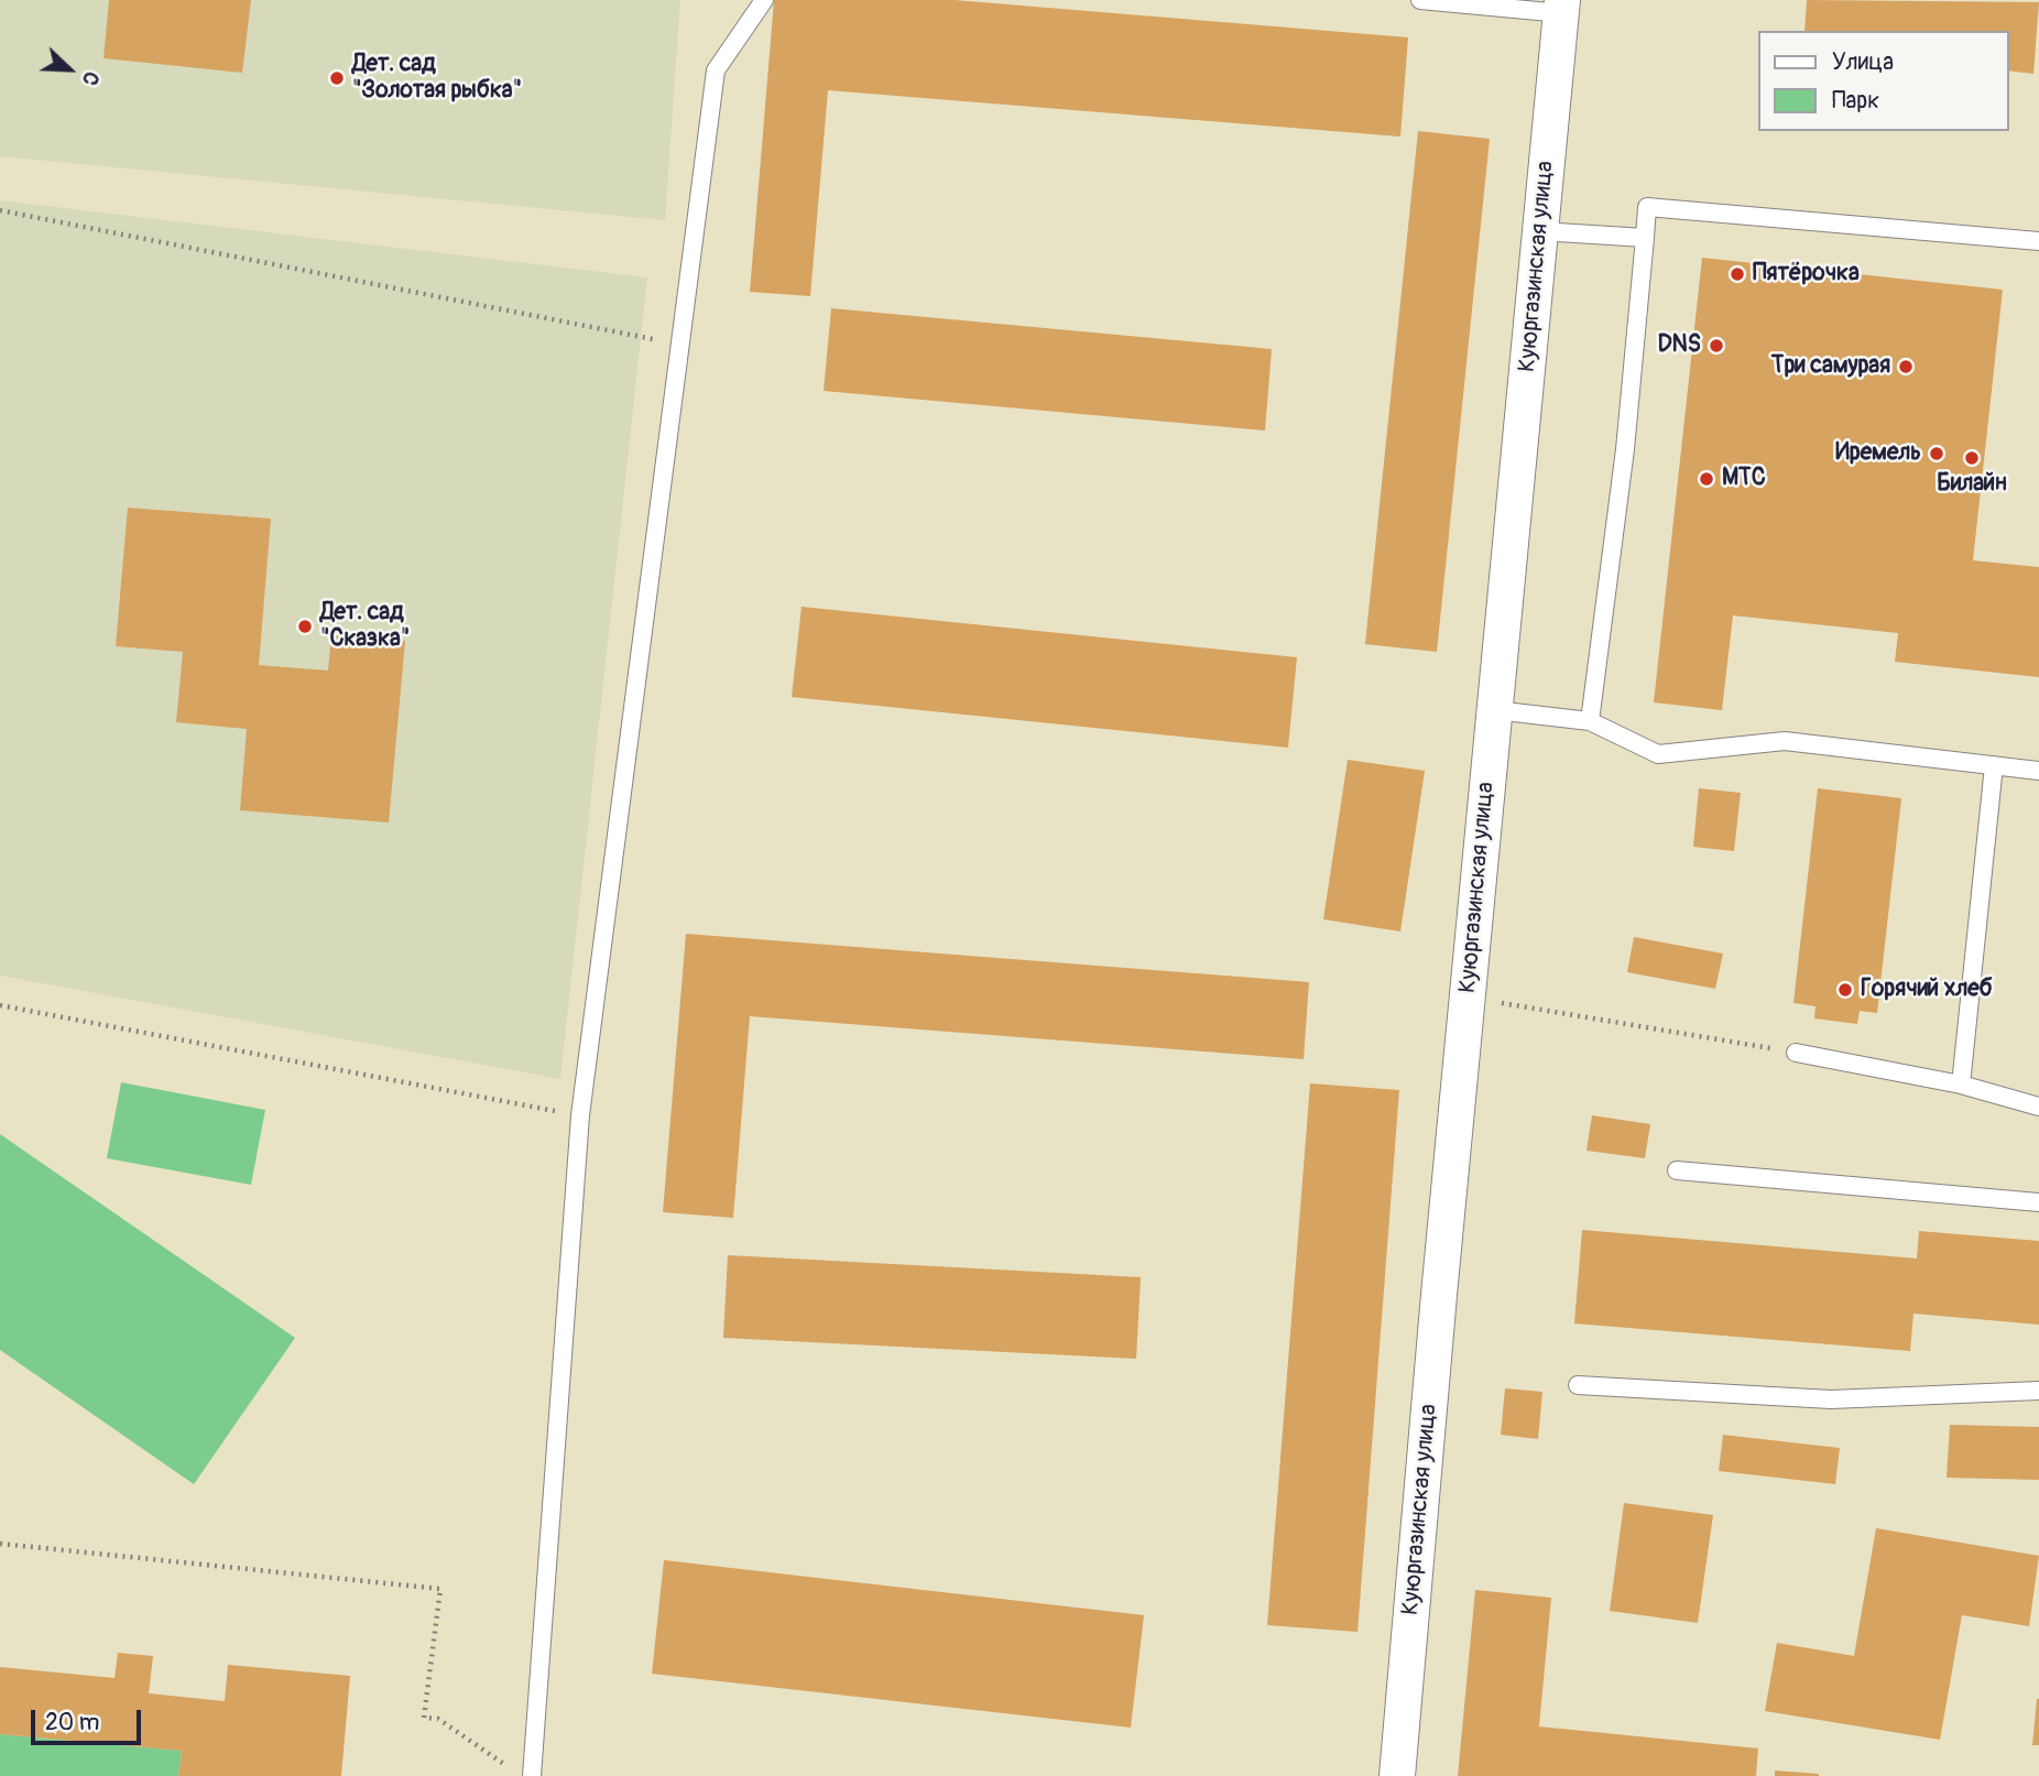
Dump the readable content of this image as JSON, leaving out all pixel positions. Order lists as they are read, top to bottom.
{
  "streets": {
    "street": ["Куюргазинская улица"]
  },
  "places": [
    "Дет. сад \"Золотая рыбка\"",
    "Пятёрочка",
    "DNS",
    "Три самурая",
    "Иремель",
    "Билайн",
    "МТС",
    "Дет. сад \"Сказка\"",
    "Горячий хлеб"
  ],
  "legend": ["Улица", "Парк"],
  "scale_bar": "20 m",
  "north": "bottom right"
}
